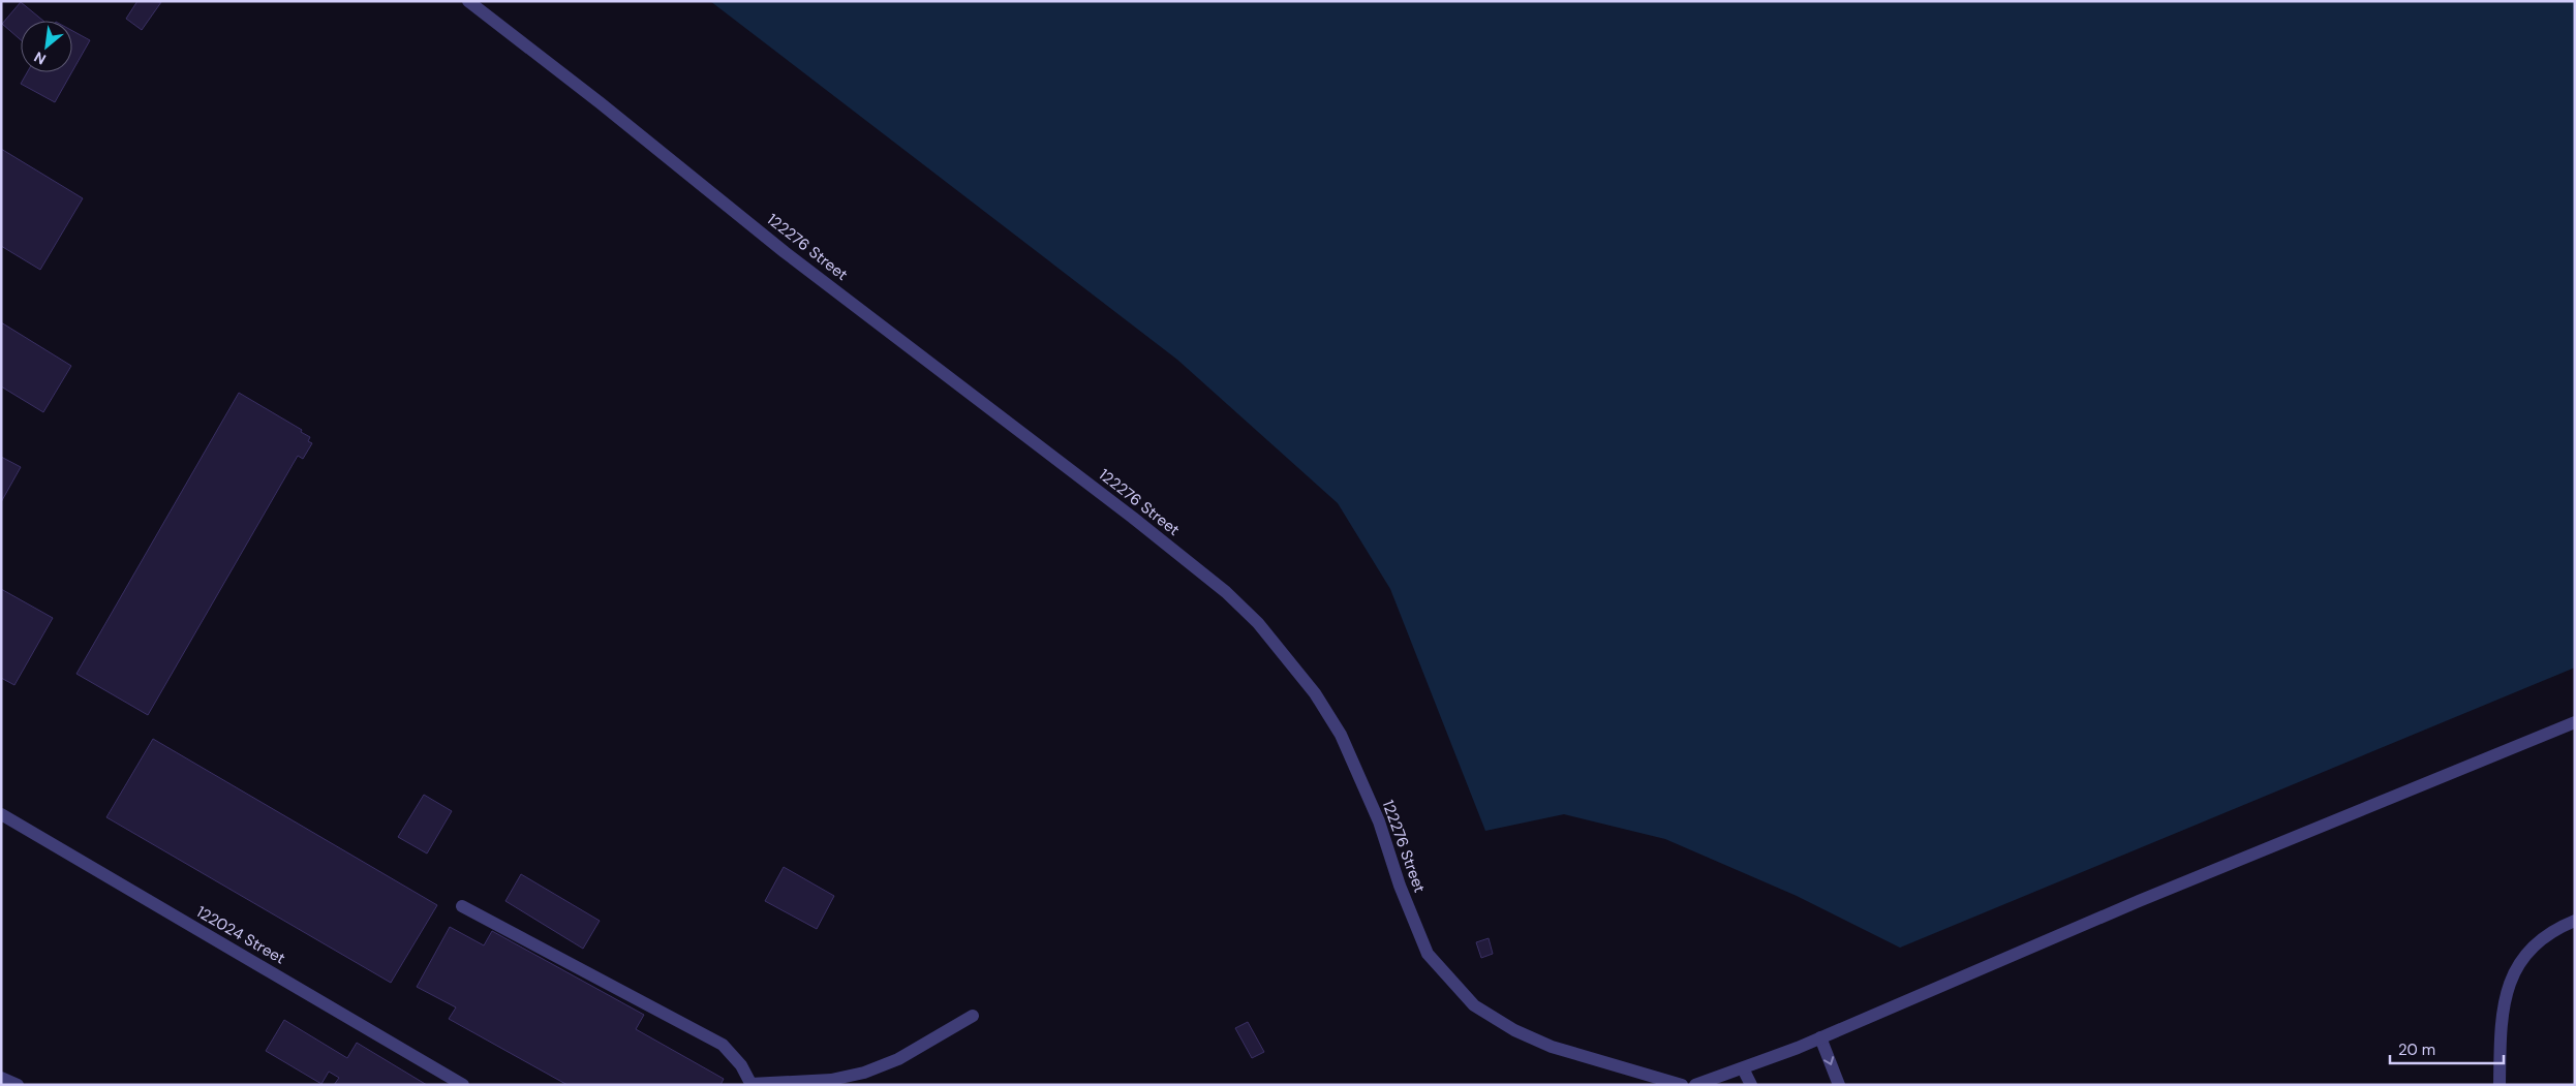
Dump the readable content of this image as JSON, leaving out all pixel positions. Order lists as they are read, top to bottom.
{
  "streets": {
    "street": ["122276 Street", "122024 Street"]
  },
  "scale_bar": "20 m",
  "north": "bottom left"
}
